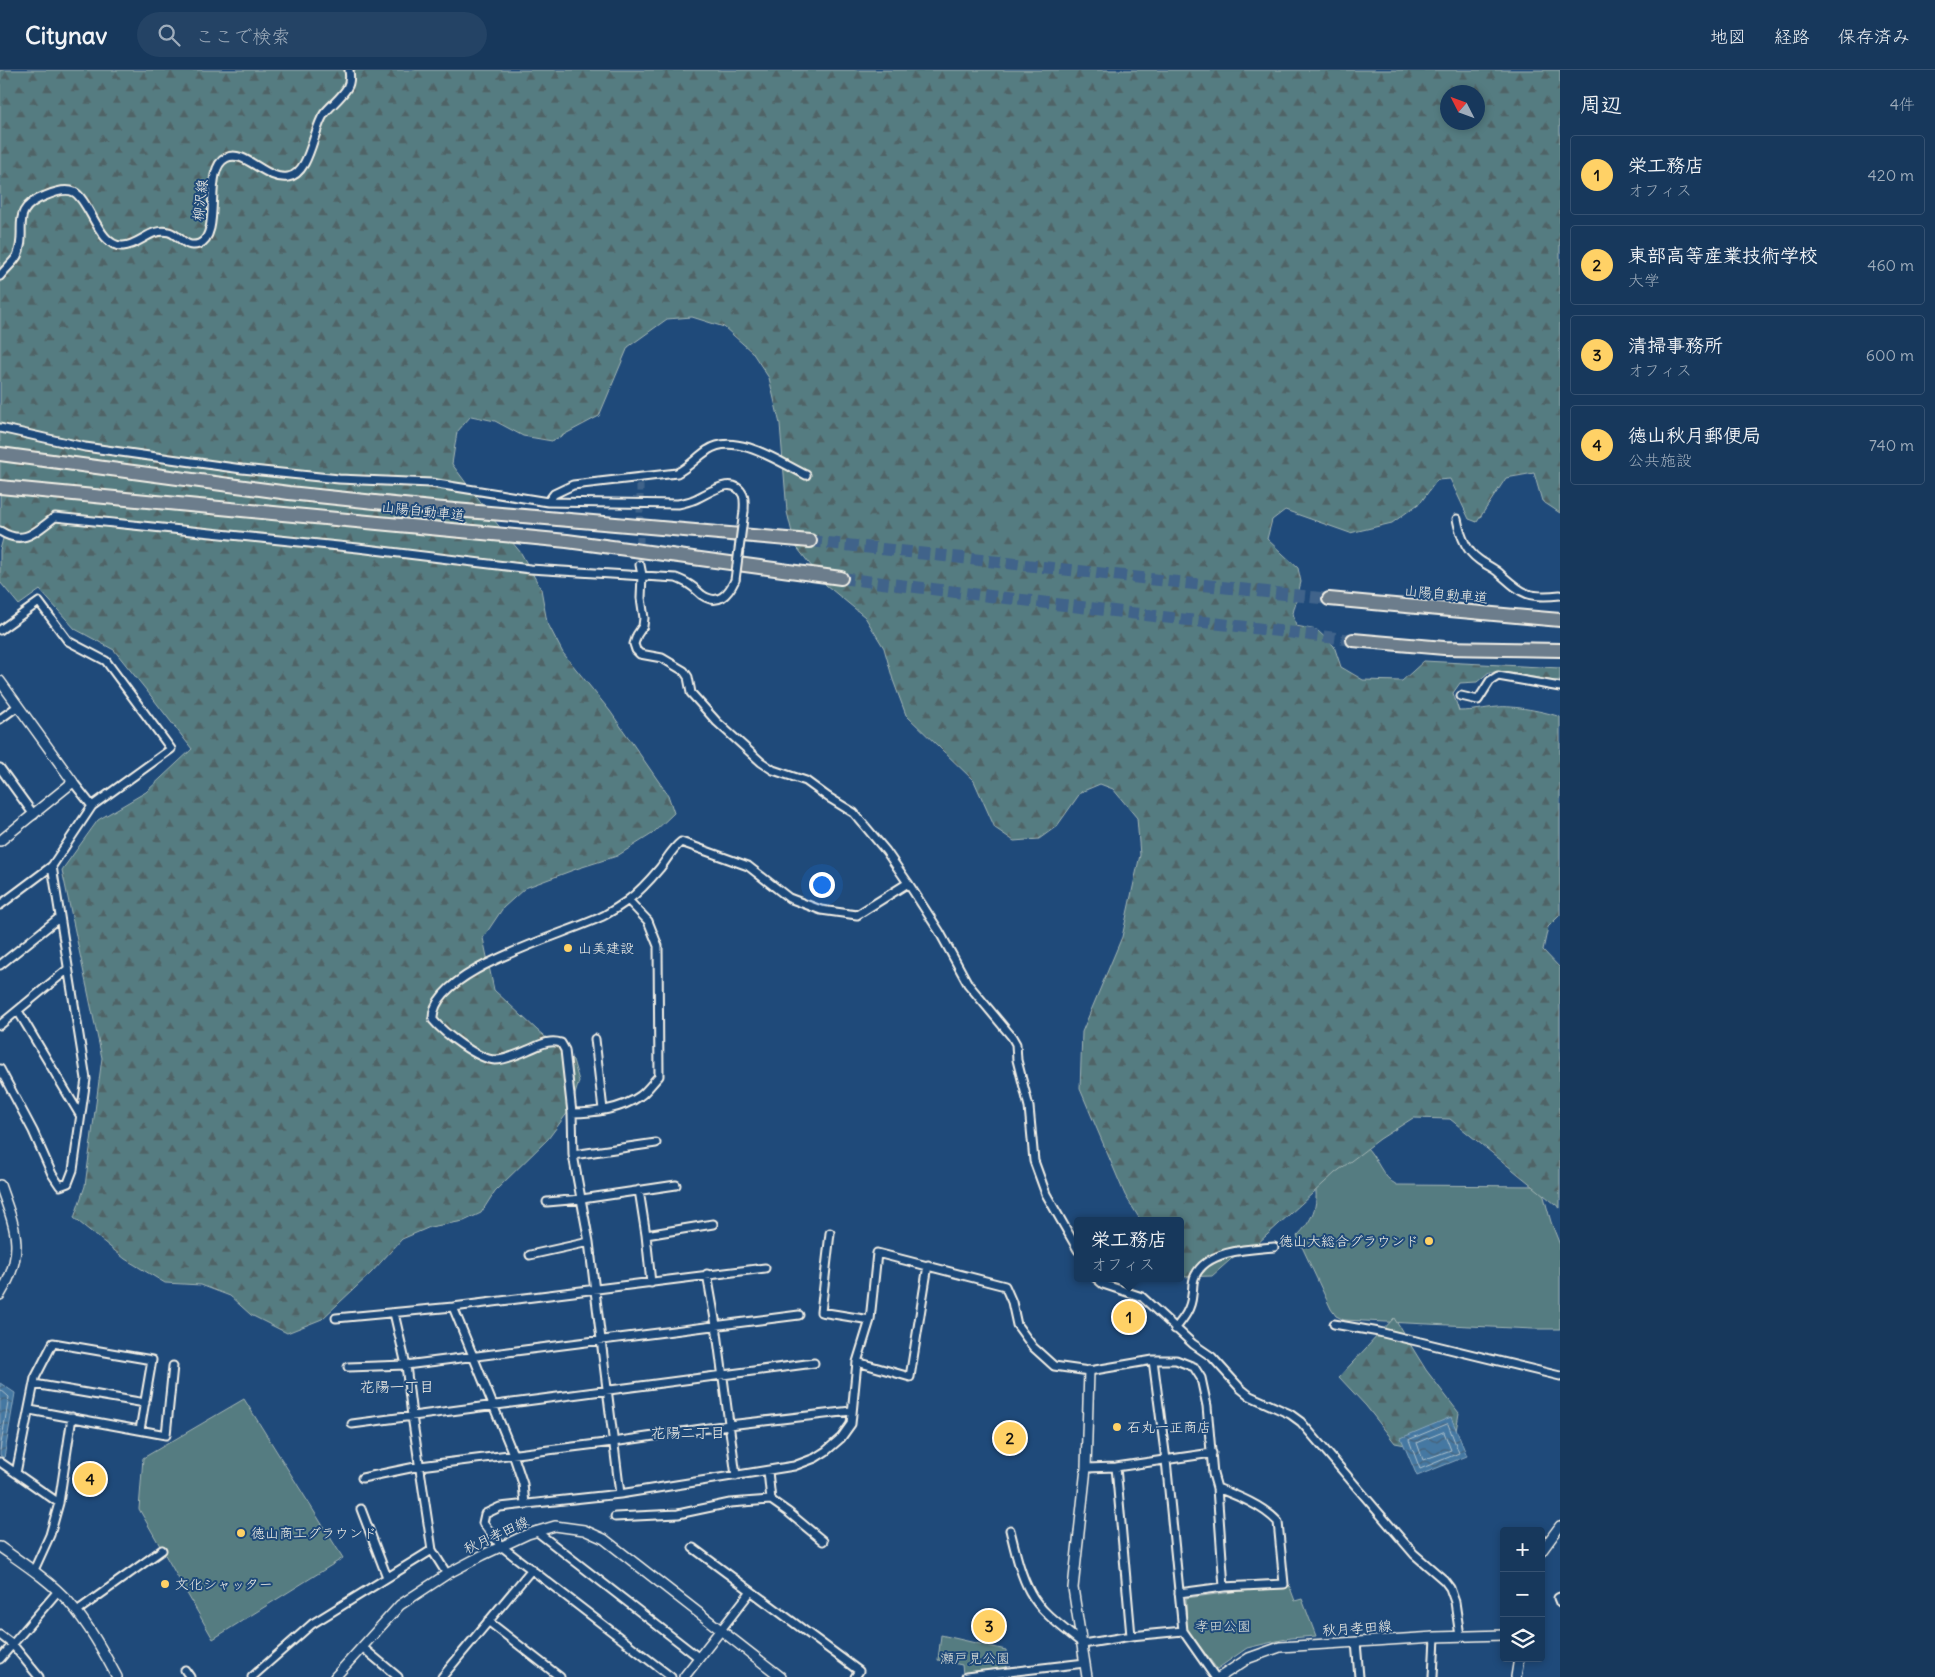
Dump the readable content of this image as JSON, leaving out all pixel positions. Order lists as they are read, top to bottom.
{
  "streets": {
    "highway": ["山陽自動車道"],
    "street": ["柳沢線", "秋月孝田線"]
  },
  "districts": ["花陽一丁目", "花陽二丁目"],
  "parks": ["孝田公園", "瀬戸見公園"],
  "places": [
    "山美建設",
    "徳山大総合グラウンド",
    "石丸一正商店",
    "徳山商工グラウンド",
    "文化シャッター"
  ],
  "north": "top left",
  "page": {
    "header": "Citynav",
    "search": "ここで検索",
    "nav": ["地図", "経路", "保存済み"],
    "heading": ["周辺", "4件"],
    "list": [
      {
        "mark": "1",
        "name": "栄工務店",
        "note": "オフィス",
        "value": "420 m"
      },
      {
        "mark": "2",
        "name": "東部高等産業技術学校",
        "note": "大学",
        "value": "460 m"
      },
      {
        "mark": "3",
        "name": "清掃事務所",
        "note": "オフィス",
        "value": "600 m"
      },
      {
        "mark": "4",
        "name": "徳山秋月郵便局",
        "note": "公共施設",
        "value": "740 m"
      }
    ],
    "popup": ["栄工務店", "オフィス"],
    "pins": [
      "1",
      "2",
      "4",
      "3"
    ],
    "map_buttons": ["+", "−"]
  }
}
